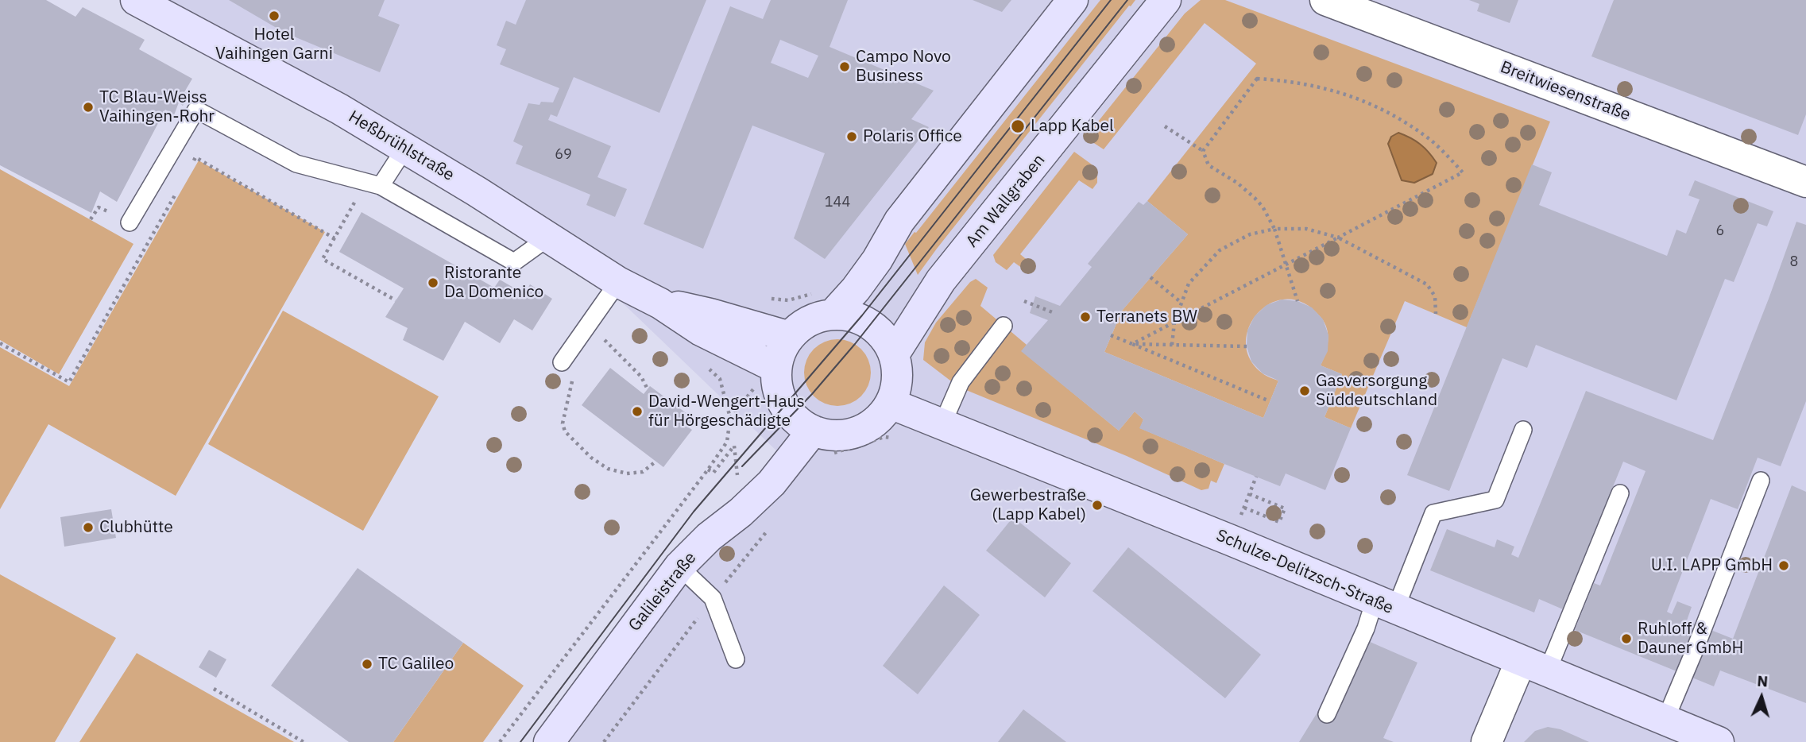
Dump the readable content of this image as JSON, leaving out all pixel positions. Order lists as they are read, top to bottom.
{
  "streets": {
    "street": [
      "Breitwiesenstraße",
      "Heßbrühlstraße",
      "Am Wallgraben",
      "Schulze-Delitzsch-Straße",
      "Galileistraße"
    ]
  },
  "crossings": [
    ["Heßbrühlstraße", "Am Wallgraben"],
    ["Heßbrühlstraße", "Schulze-Delitzsch-Straße"],
    ["Heßbrühlstraße", "Galileistraße"],
    ["Am Wallgraben", "Schulze-Delitzsch-Straße"],
    ["Am Wallgraben", "Galileistraße"],
    ["Schulze-Delitzsch-Straße", "Galileistraße"]
  ],
  "places": [
    "Hotel Vaihingen Garni",
    "Campo Novo Business",
    "TC Blau-Weiss Vaihingen-Rohr",
    "Lapp Kabel",
    "Polaris Office",
    "Ristorante Da Domenico",
    "Terranets BW",
    "Gasversorgung Süddeutschland",
    "David-Wengert-Haus für Hörgeschädigte",
    "Gewerbestraße (Lapp Kabel)",
    "Clubhütte",
    "U.I. LAPP GmbH",
    "Ruhloff & Dauner GmbH",
    "TC Galileo"
  ],
  "house_numbers": [
    "69",
    "144",
    "6",
    "8"
  ],
  "north": "top"
}
